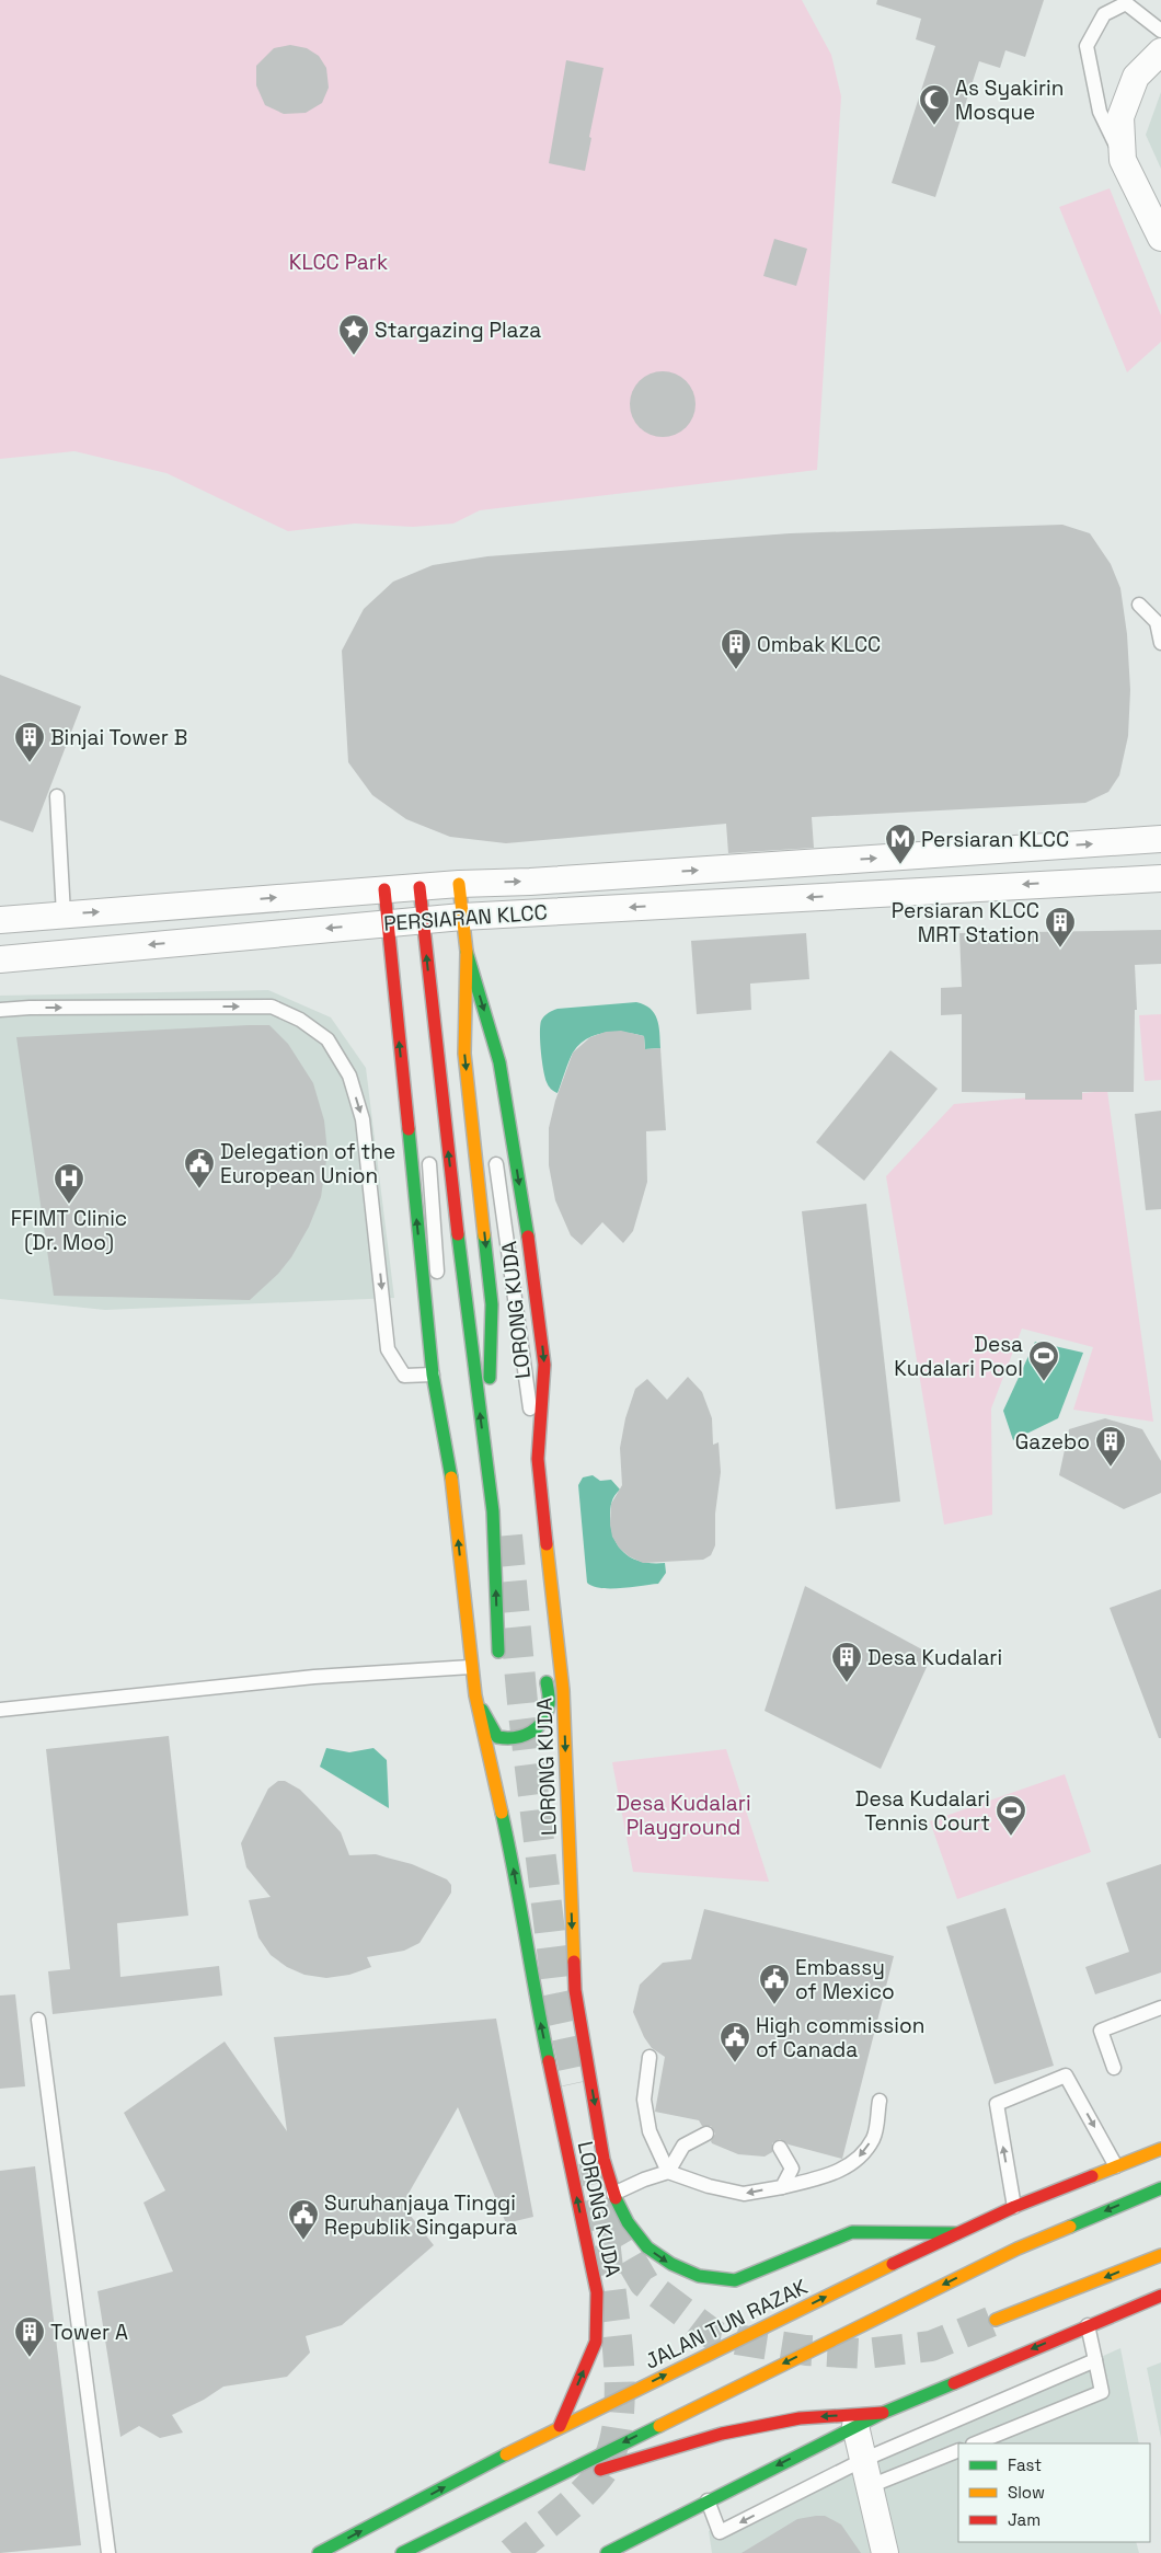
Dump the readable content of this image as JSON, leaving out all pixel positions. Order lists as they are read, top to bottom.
{
  "streets": {
    "street": ["PERSIARAN KLCC", "LORONG KUDA", "JALAN TUN RAZAK"]
  },
  "crossings": [
    ["PERSIARAN KLCC", "LORONG KUDA"],
    ["LORONG KUDA", "JALAN TUN RAZAK"]
  ],
  "parks": ["KLCC Park", "Desa Kudalari Playground"],
  "places": {
    "mosque": ["As Syakirin Mosque"],
    "place": ["Stargazing Plaza"],
    "building": [
      "Ombak KLCC",
      "Binjai Tower B",
      "Persiaran KLCC MRT Station",
      "Gazebo",
      "Desa Kudalari",
      "Tower A"
    ],
    "metro station": ["Persiaran KLCC"],
    "public building": [
      "Delegation of the European Union",
      "Embassy of Mexico",
      "High commission of Canada",
      "Suruhanjaya Tinggi Republik Singapura"
    ],
    "hospital": ["FFIMT Clinic (Dr. Moo)"],
    "sports": ["Desa Kudalari Pool", "Desa Kudalari Tennis Court"]
  },
  "legend": ["Fast", "Slow", "Jam"]
}
